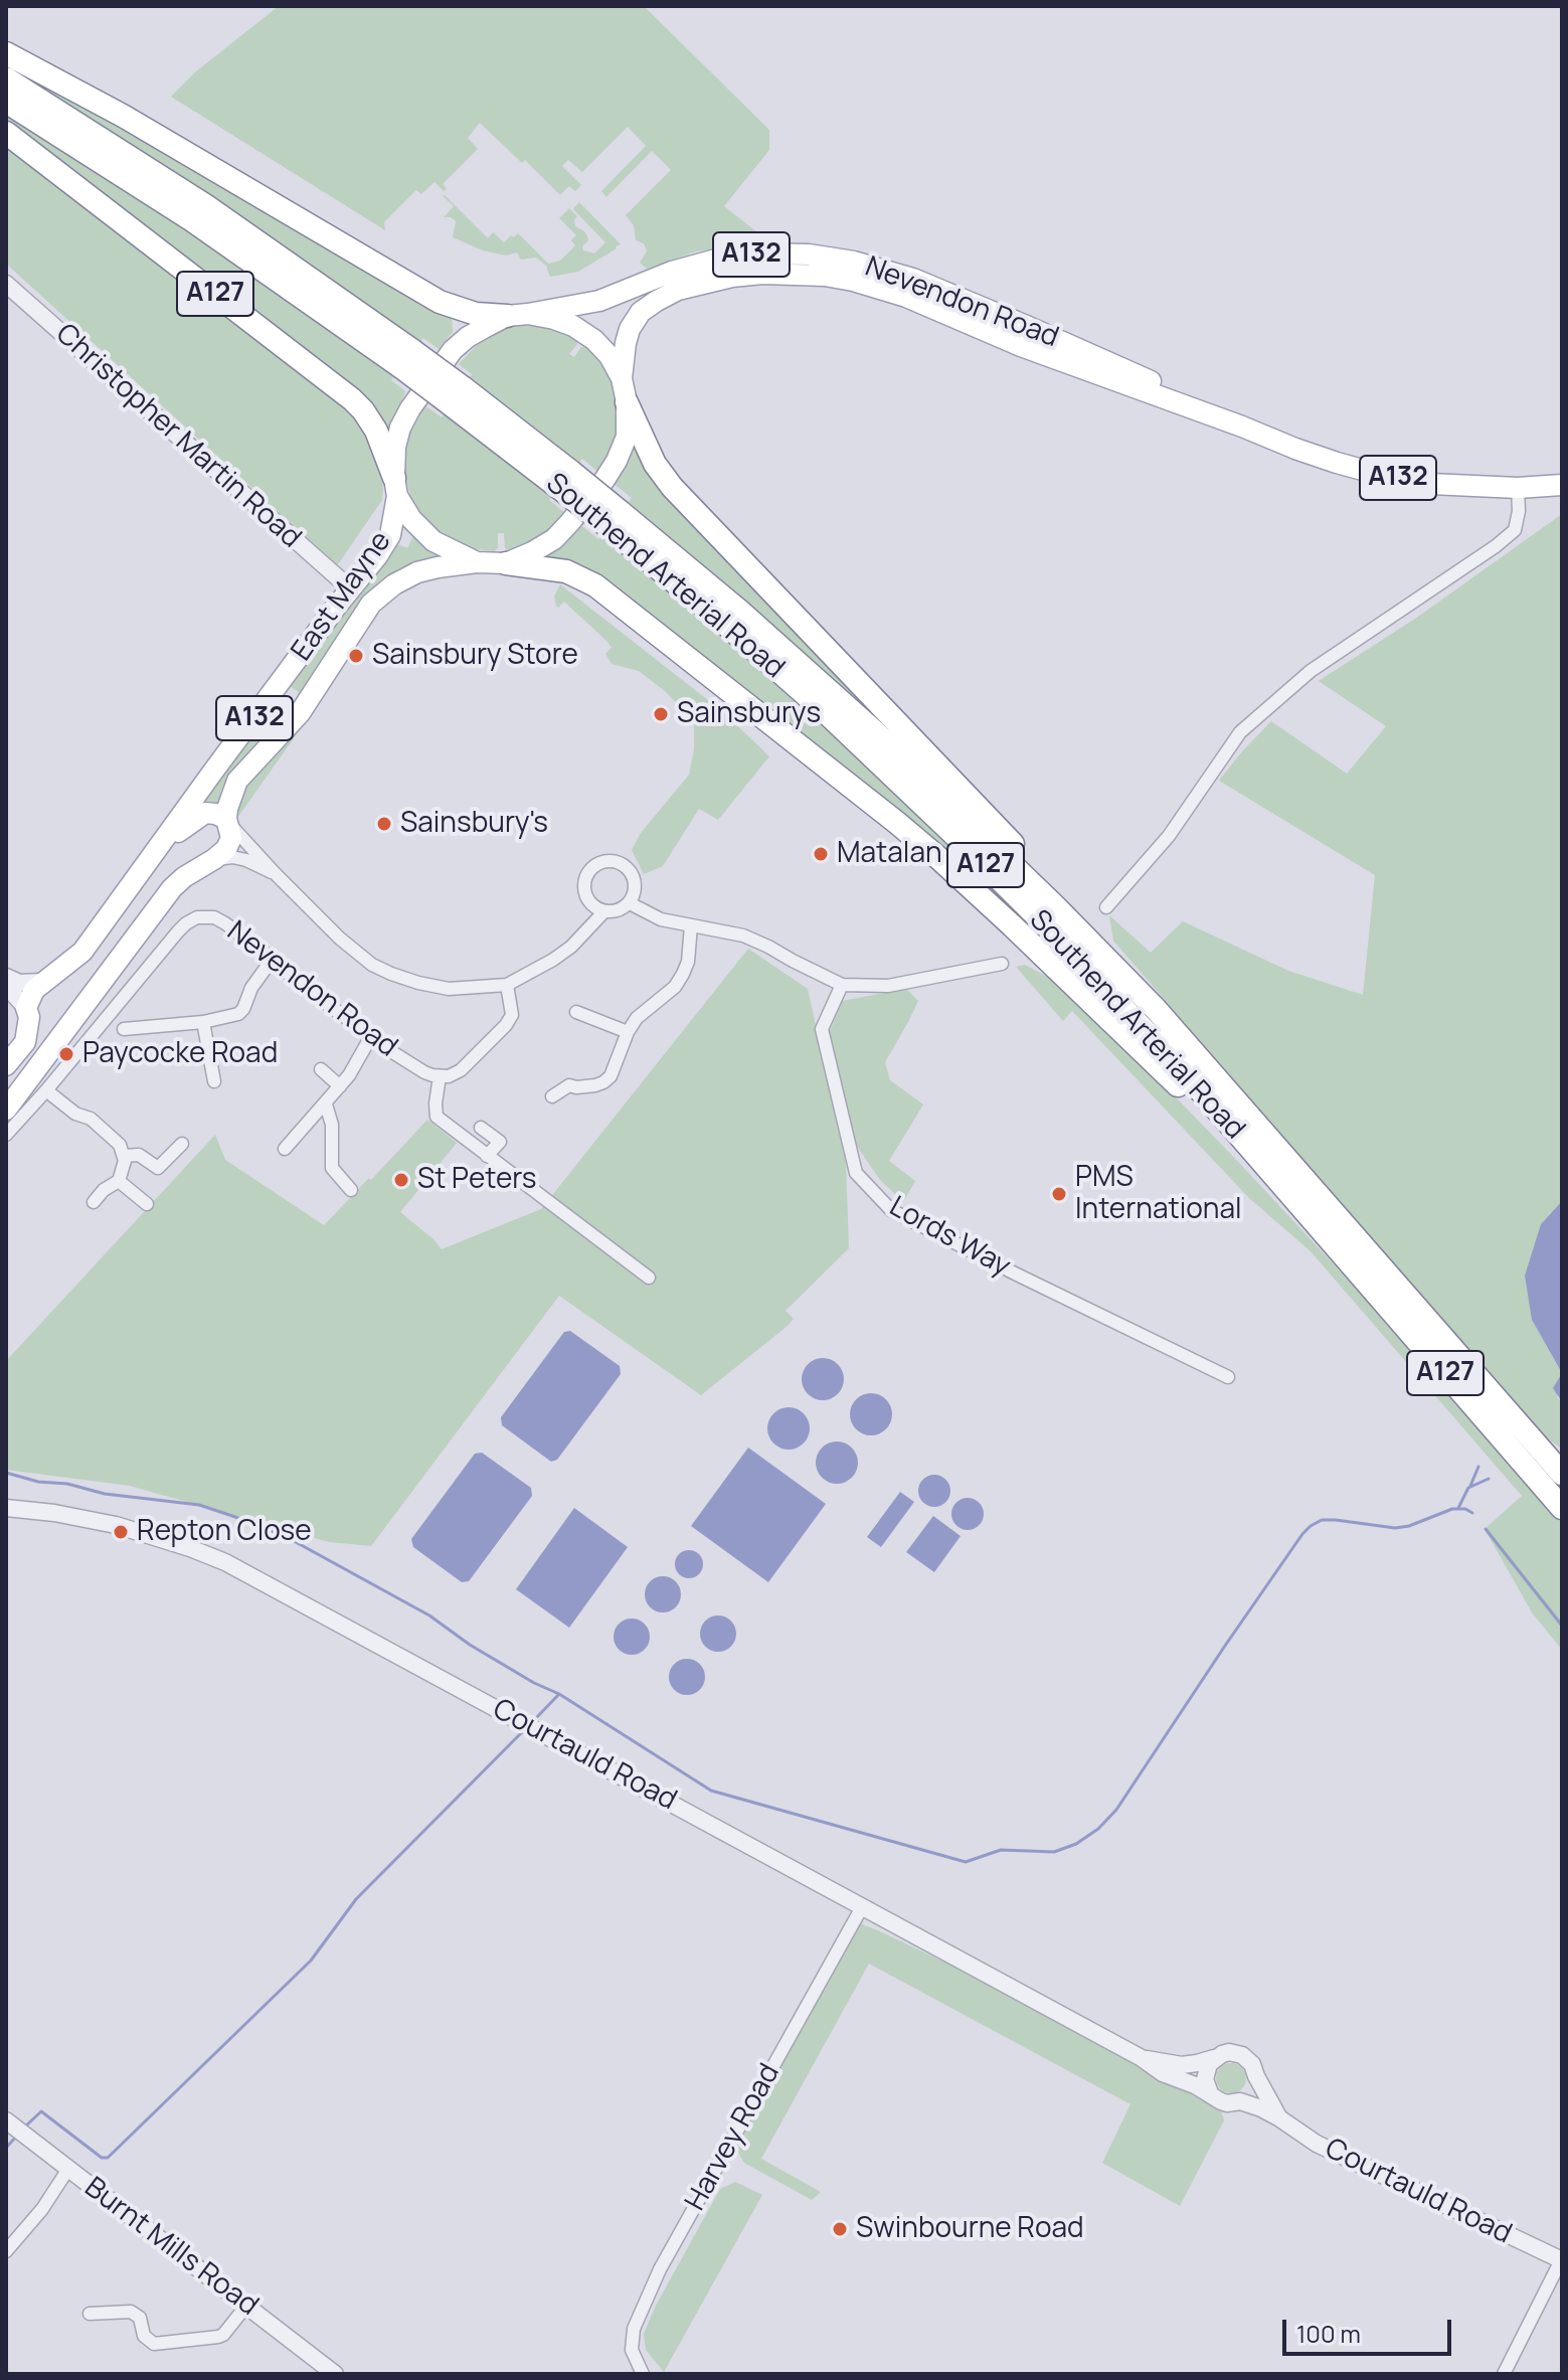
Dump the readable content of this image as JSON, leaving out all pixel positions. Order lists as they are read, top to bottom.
{
  "streets": {
    "highway": ["A127", "Southend Arterial Road"],
    "main road": ["A132", "Nevendon Road", "East Mayne"],
    "street": [
      "Christopher Martin Road",
      "Lords Way",
      "Courtauld Road",
      "Harvey Road",
      "Burnt Mills Road"
    ]
  },
  "crossings": [
    ["A132", "A127"],
    ["A132", "Nevendon Road"],
    ["A132", "East Mayne"],
    ["A127", "Nevendon Road"],
    ["A127", "Southend Arterial Road"],
    ["A127", "East Mayne"],
    ["Nevendon Road", "East Mayne"],
    ["Christopher Martin Road", "East Mayne"],
    ["Courtauld Road", "Harvey Road"]
  ],
  "places": [
    "Sainsbury Store",
    "Sainsburys",
    "Sainsbury's",
    "Matalan",
    "Paycocke Road",
    "St Peters",
    "PMS International",
    "Repton Close",
    "Swinbourne Road"
  ],
  "scale_bar": "100 m"
}
